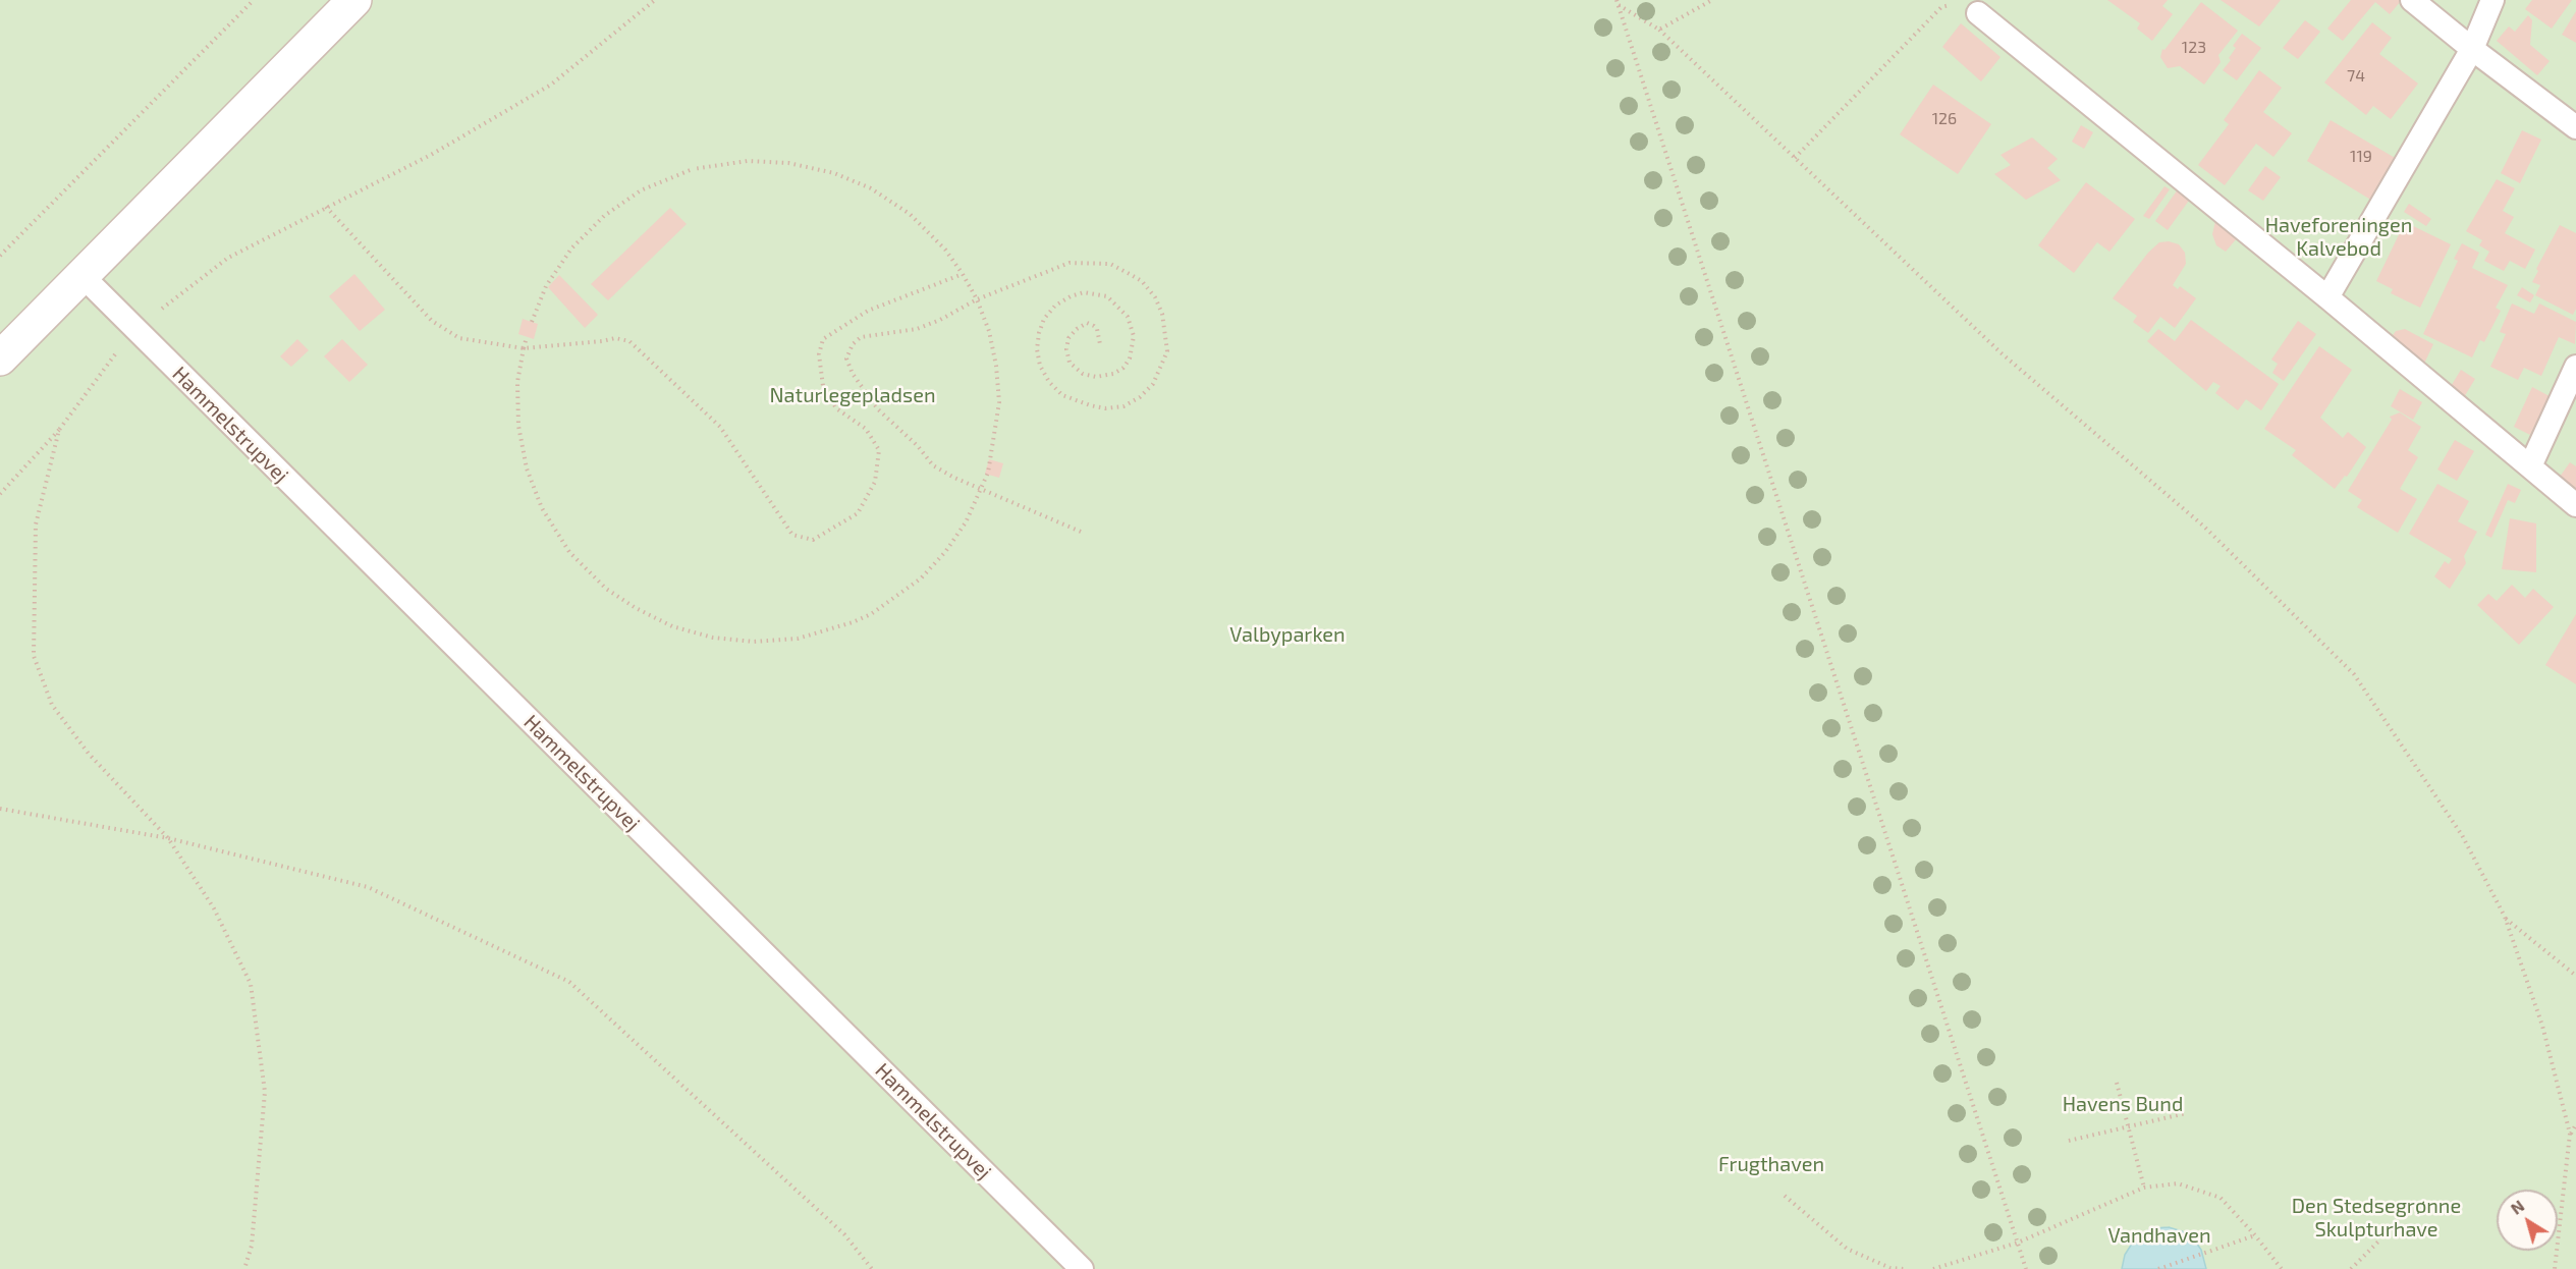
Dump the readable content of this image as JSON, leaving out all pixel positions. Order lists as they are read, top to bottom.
{
  "streets": {
    "lane": ["Hammelstrupvej"]
  },
  "parks": [
    "Haveforeningen Kalvebod",
    "Naturlegepladsen",
    "Valbyparken",
    "Havens Bund",
    "Frugthaven",
    "Den Stedsegrønne Skulpturhave",
    "Vandhaven"
  ],
  "house_numbers": [
    "123",
    "74",
    "126",
    "119"
  ],
  "north": "top left"
}
